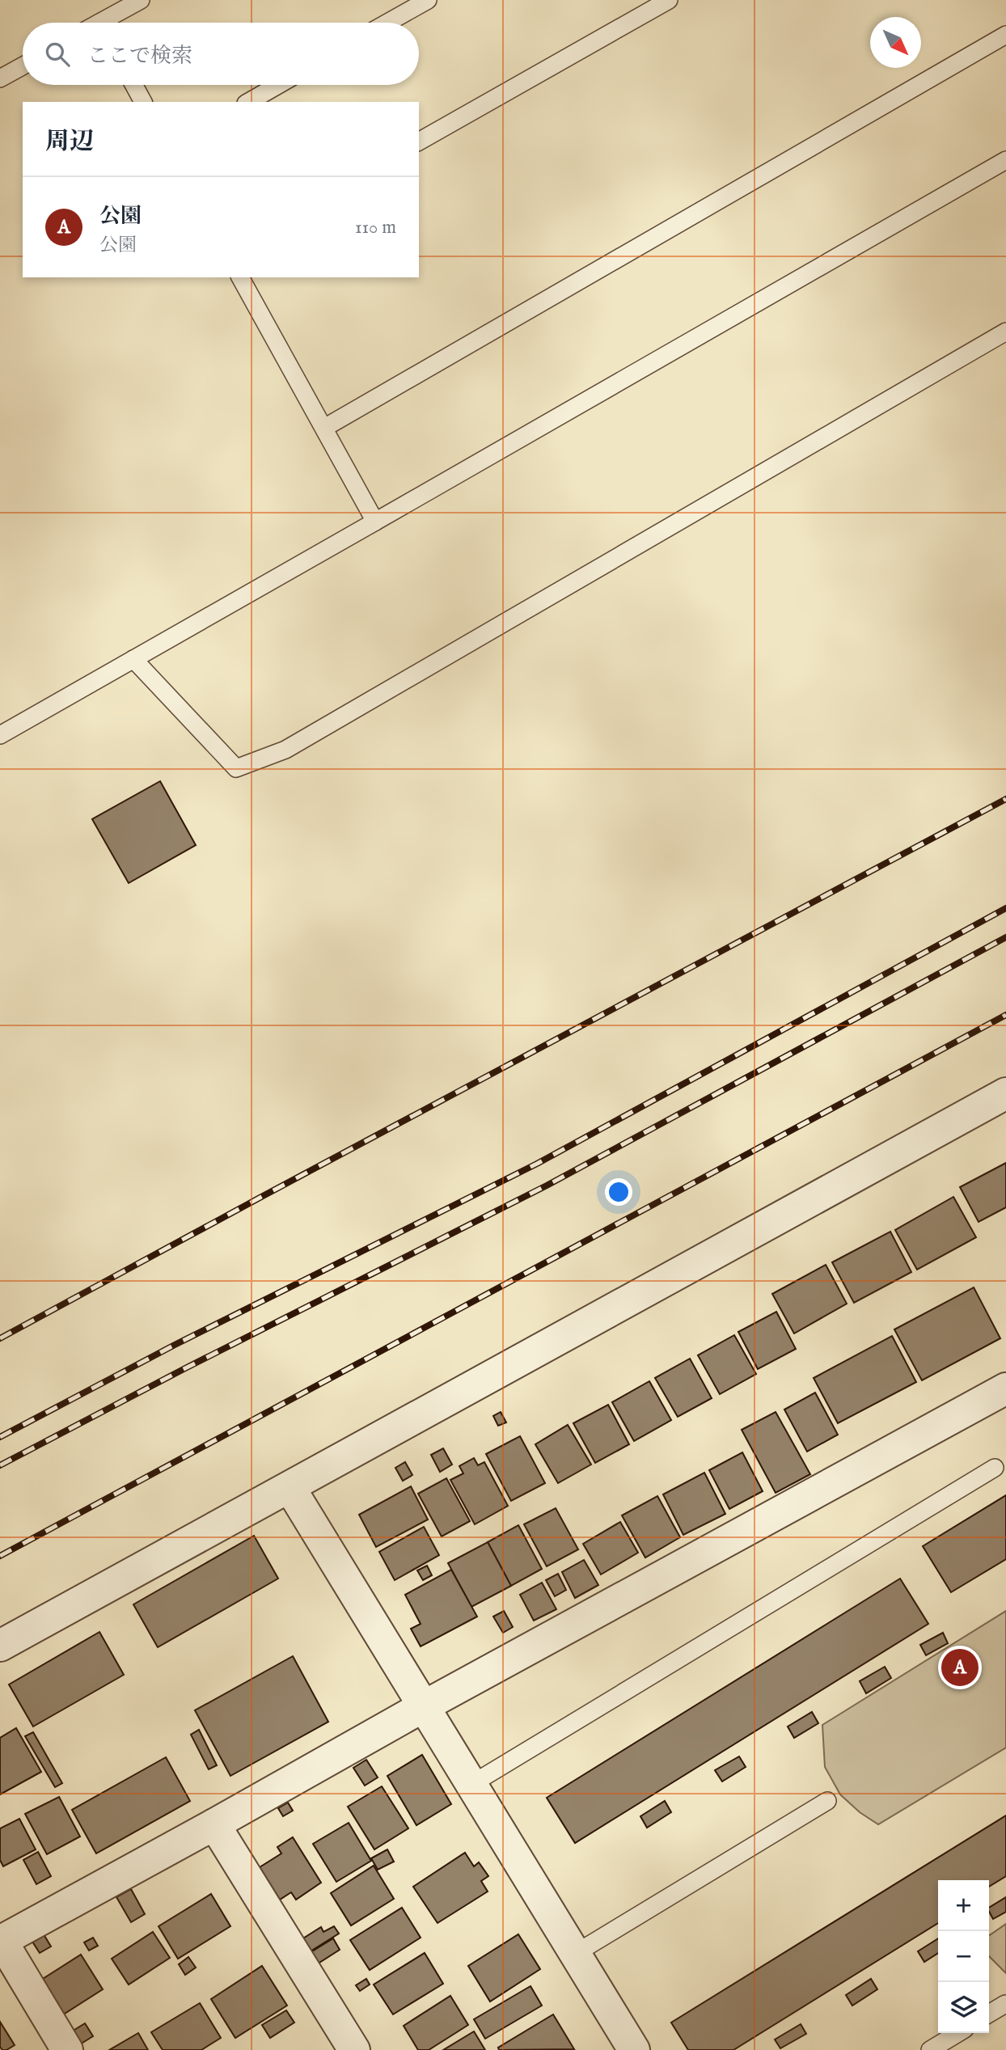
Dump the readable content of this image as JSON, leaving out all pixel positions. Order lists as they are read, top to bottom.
{
  "north": "bottom right",
  "page": {
    "search": "ここで検索",
    "heading": "周辺",
    "list": [
      {
        "mark": "A",
        "name": "公園",
        "note": "公園",
        "value": "110 m"
      }
    ],
    "pins": "A",
    "map_buttons": ["+", "−"]
  }
}
